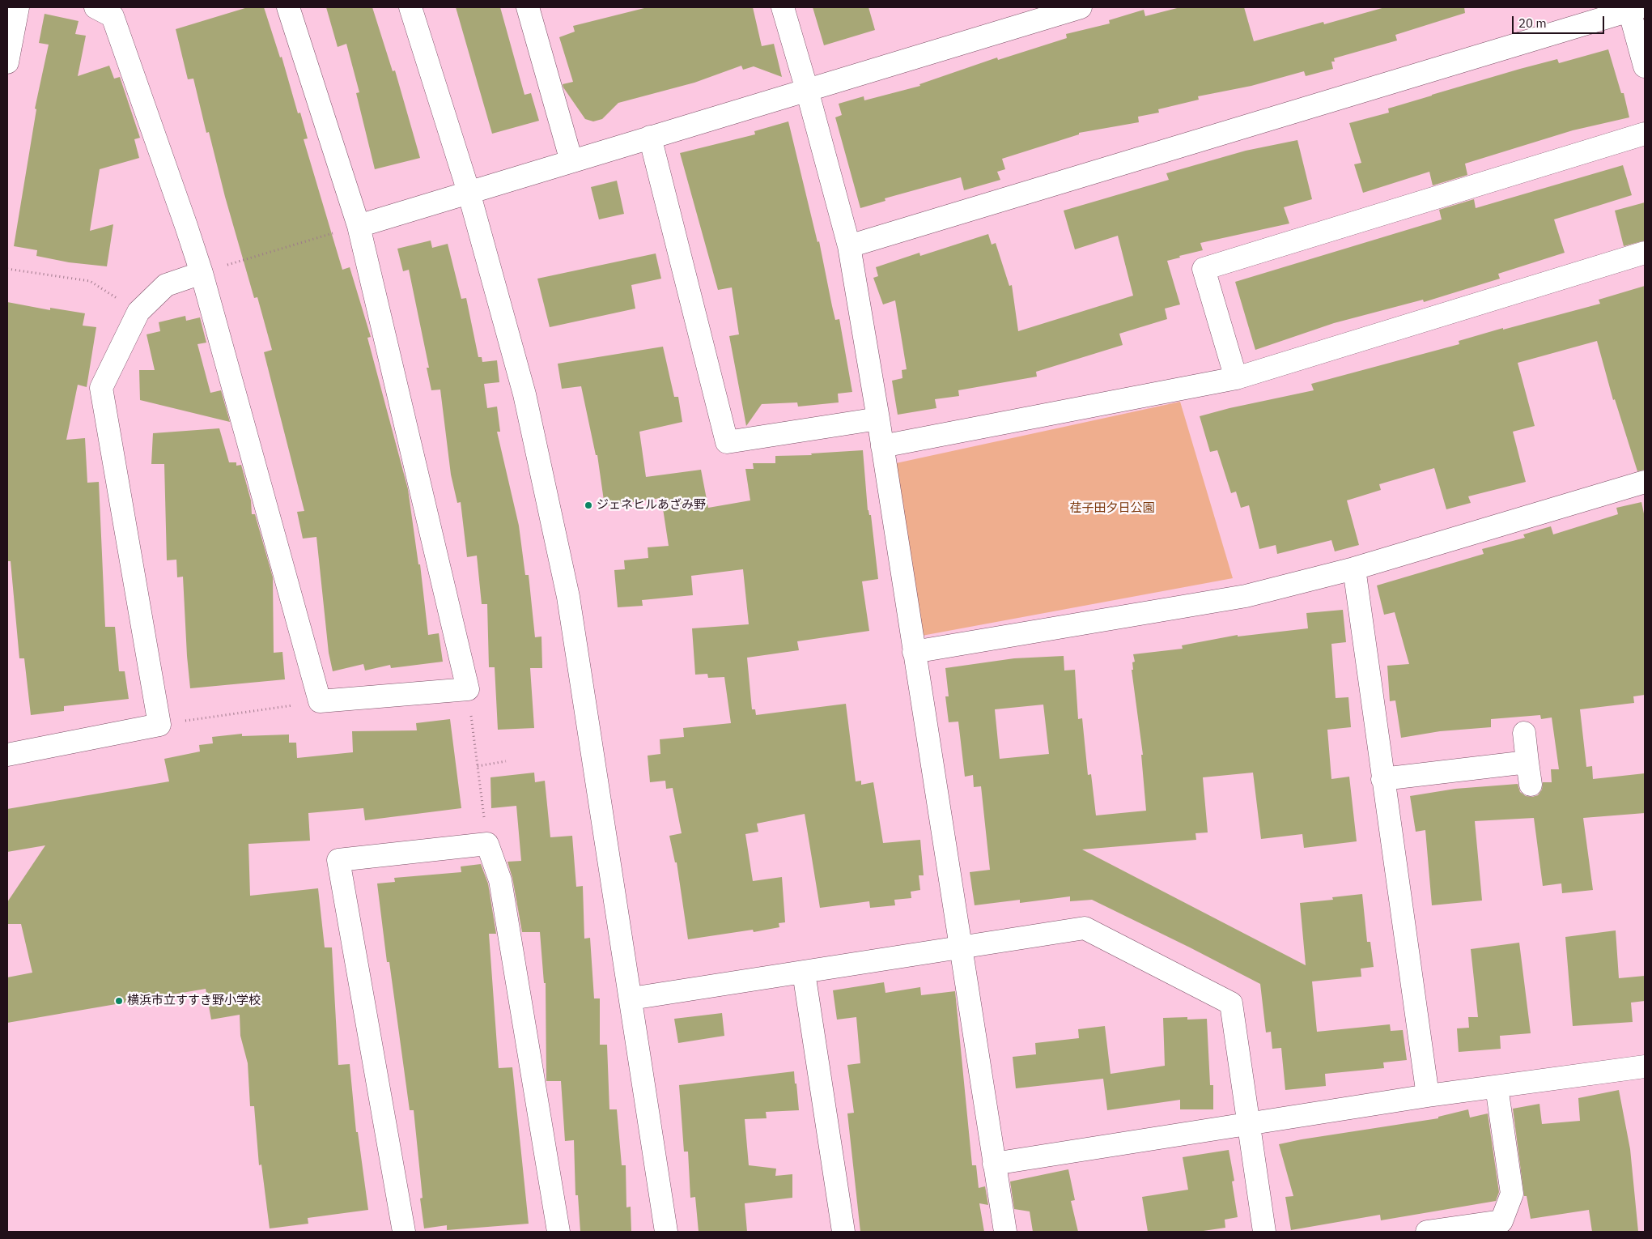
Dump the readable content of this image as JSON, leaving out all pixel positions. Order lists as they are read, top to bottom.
{
  "parks": ["荏子田夕日公園"],
  "places": ["ジェネヒルあざみ野", "横浜市立すすき野小学校"],
  "scale_bar": "20 m"
}
